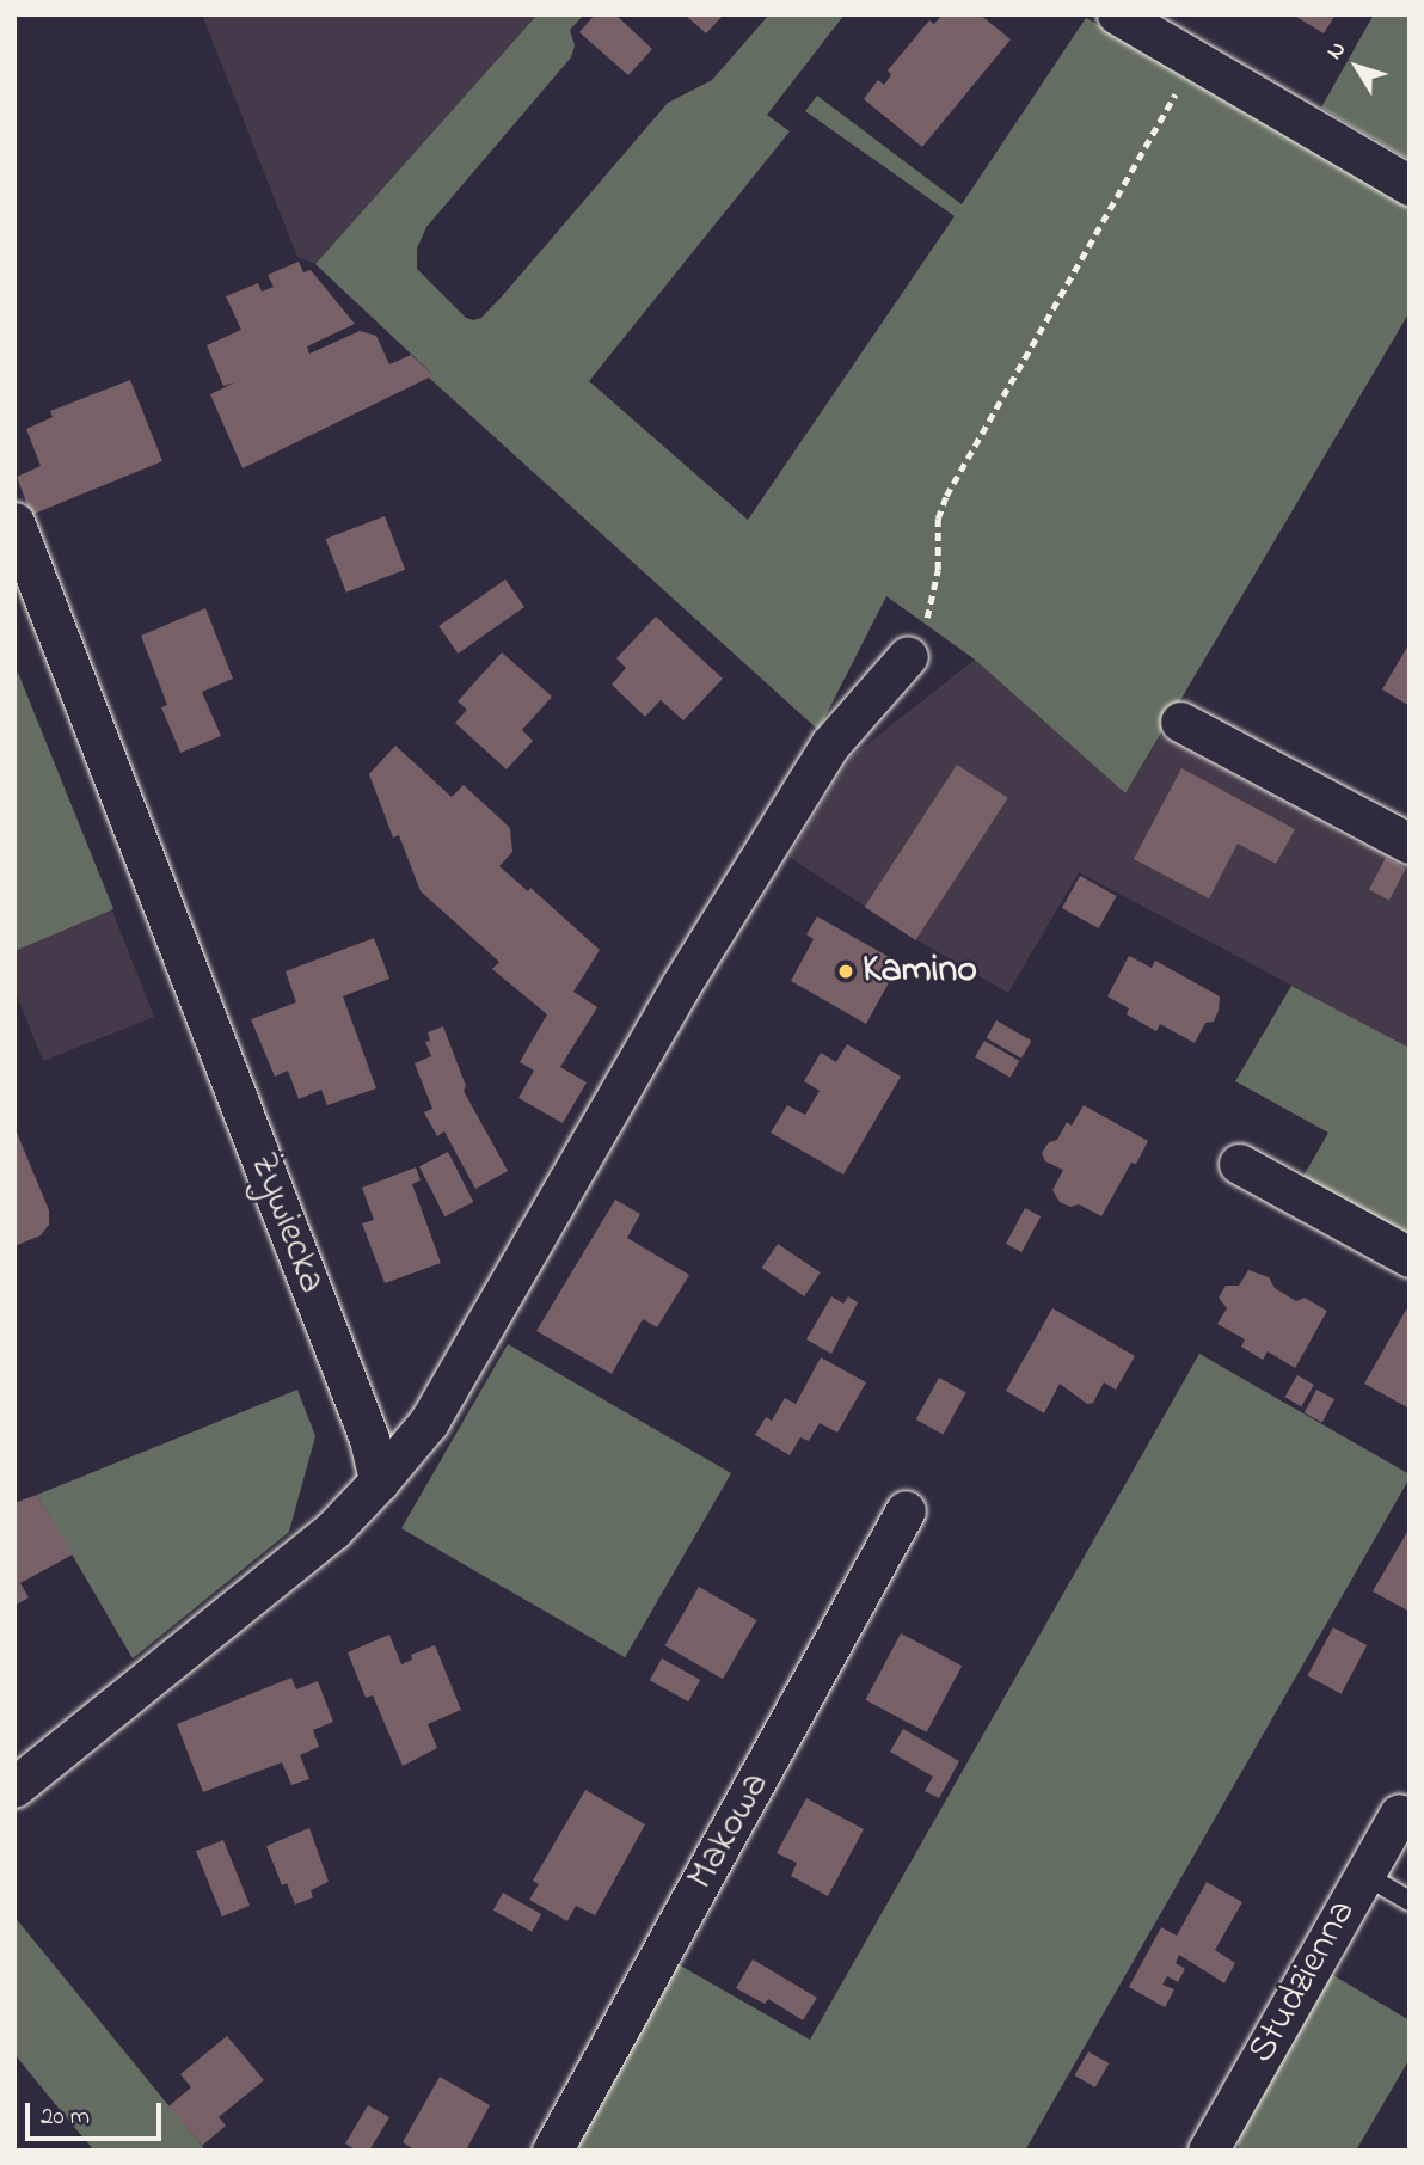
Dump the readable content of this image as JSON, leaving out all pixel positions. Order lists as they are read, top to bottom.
{
  "streets": {
    "street": ["Żywiecka", "Makowa", "Studzienna"]
  },
  "places": ["Kamino"],
  "scale_bar": "20 m",
  "north": "top left"
}
